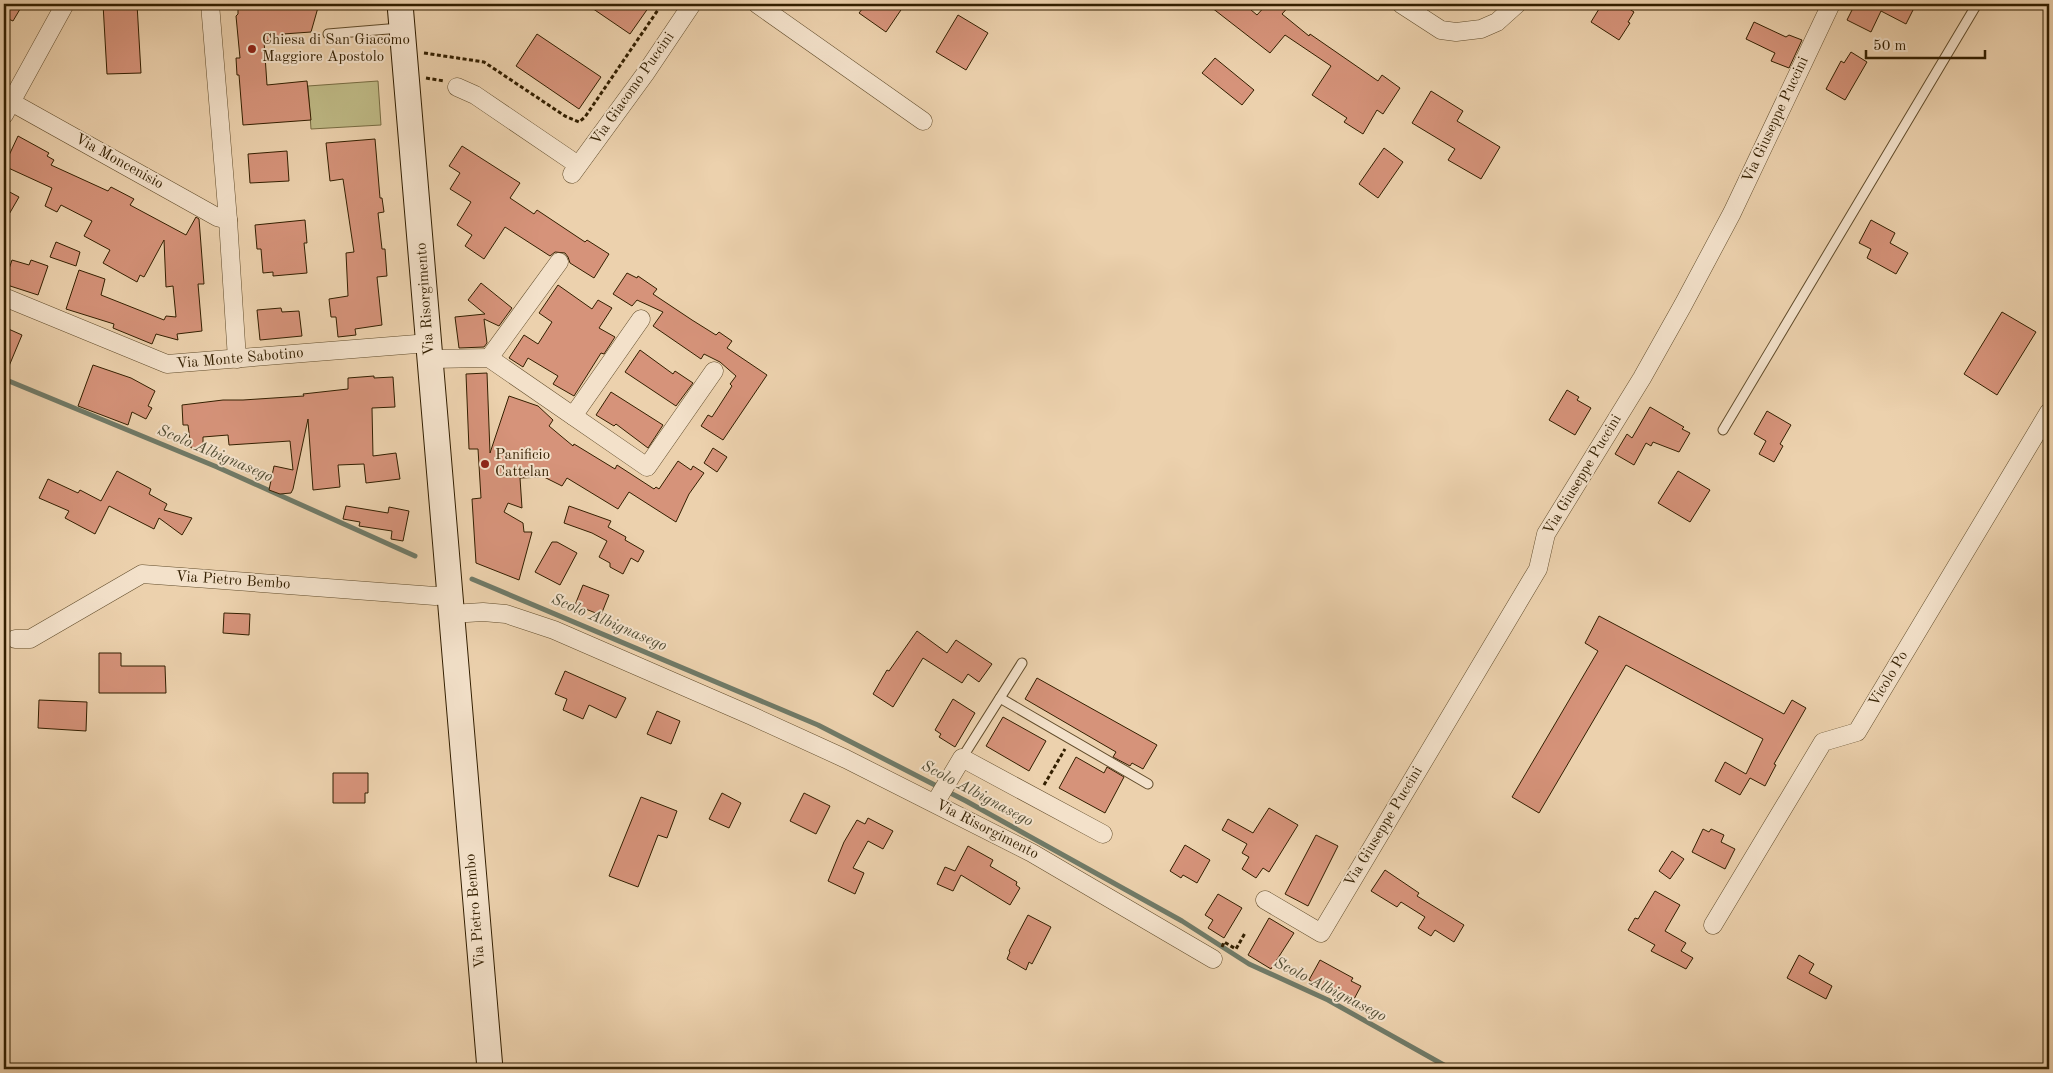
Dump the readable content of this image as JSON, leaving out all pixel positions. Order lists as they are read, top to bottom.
{
  "streets": {
    "main road": ["Via Risorgimento", "Via Pietro Bembo"],
    "street": [
      "Via Giacomo Puccini",
      "Via Giuseppe Puccini",
      "Via Moncenisio",
      "Via Monte Sabotino",
      "Vicolo Po"
    ]
  },
  "crossings": [
    ["Via Risorgimento", "Via Monte Sabotino"],
    ["Via Risorgimento", "Via Pietro Bembo"]
  ],
  "water": ["Scolo Albignasego"],
  "places": ["Chiesa di San Giacomo Maggiore Apostolo", "Panificio Cattelan"],
  "scale_bar": "50 m"
}
